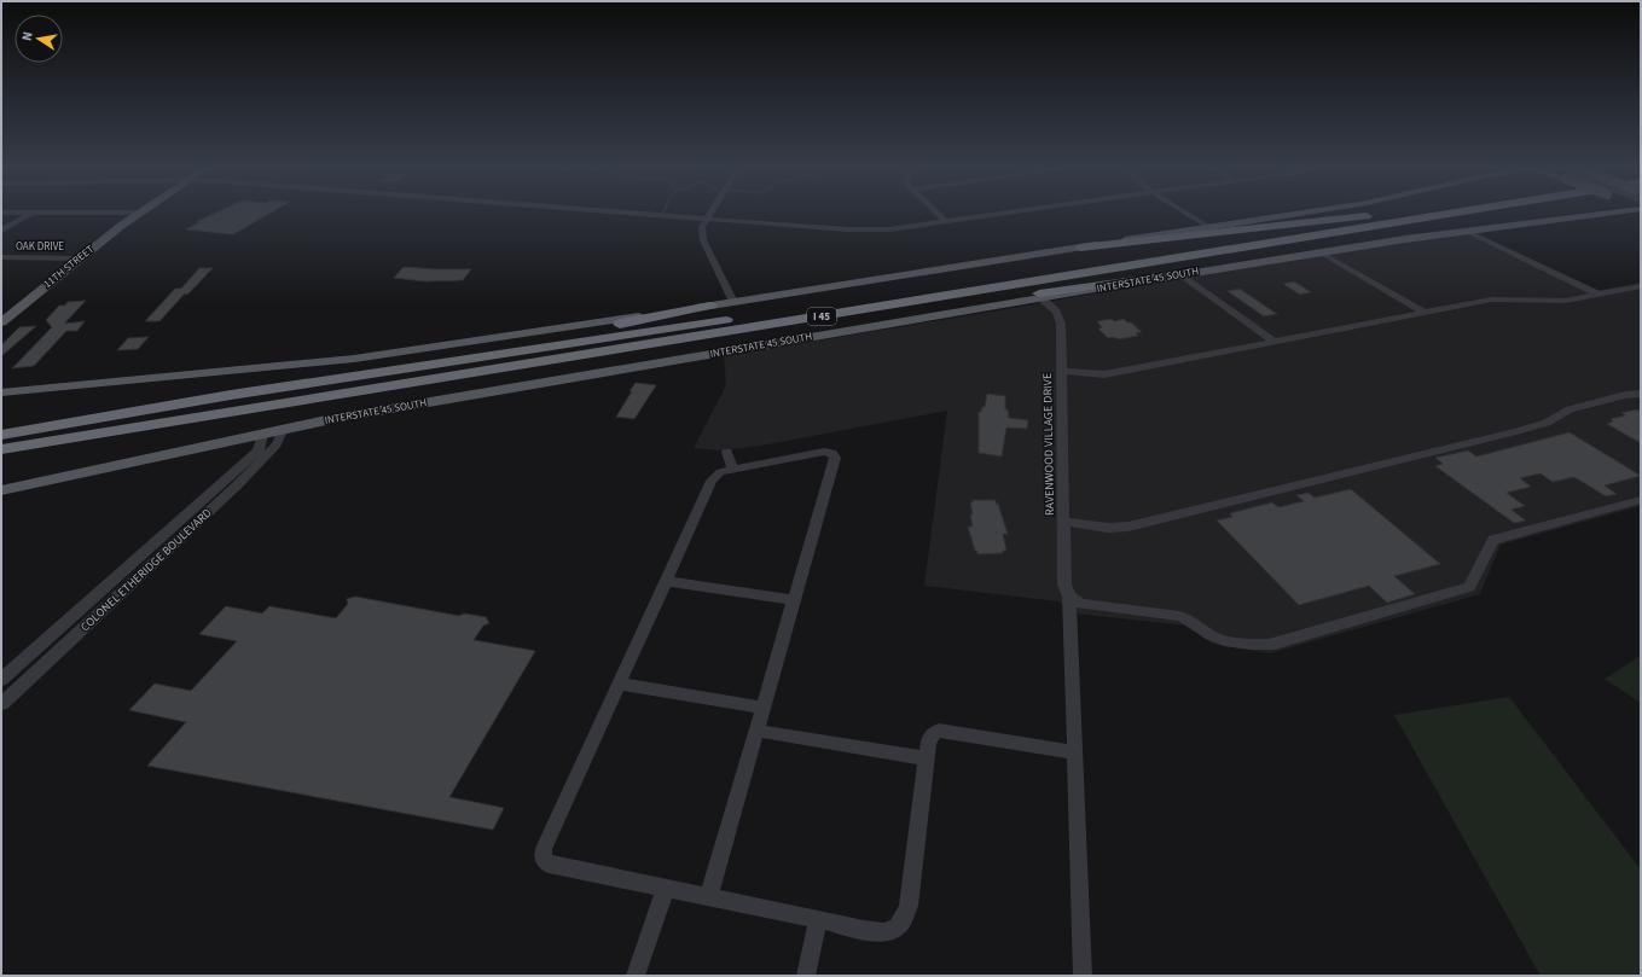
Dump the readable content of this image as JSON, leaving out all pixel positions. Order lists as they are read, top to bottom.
{
  "streets": {
    "highway": ["I 45"],
    "main road": ["11TH STREET", "INTERSTATE 45 SOUTH"],
    "street": ["OAK DRIVE", "RAVENWOOD VILLAGE DRIVE", "COLONEL ETHERIDGE BOULEVARD"]
  },
  "crossings": [
    ["OAK DRIVE", "11TH STREET"],
    ["INTERSTATE 45 SOUTH", "RAVENWOOD VILLAGE DRIVE"],
    ["INTERSTATE 45 SOUTH", "COLONEL ETHERIDGE BOULEVARD"]
  ],
  "north": "left"
}
